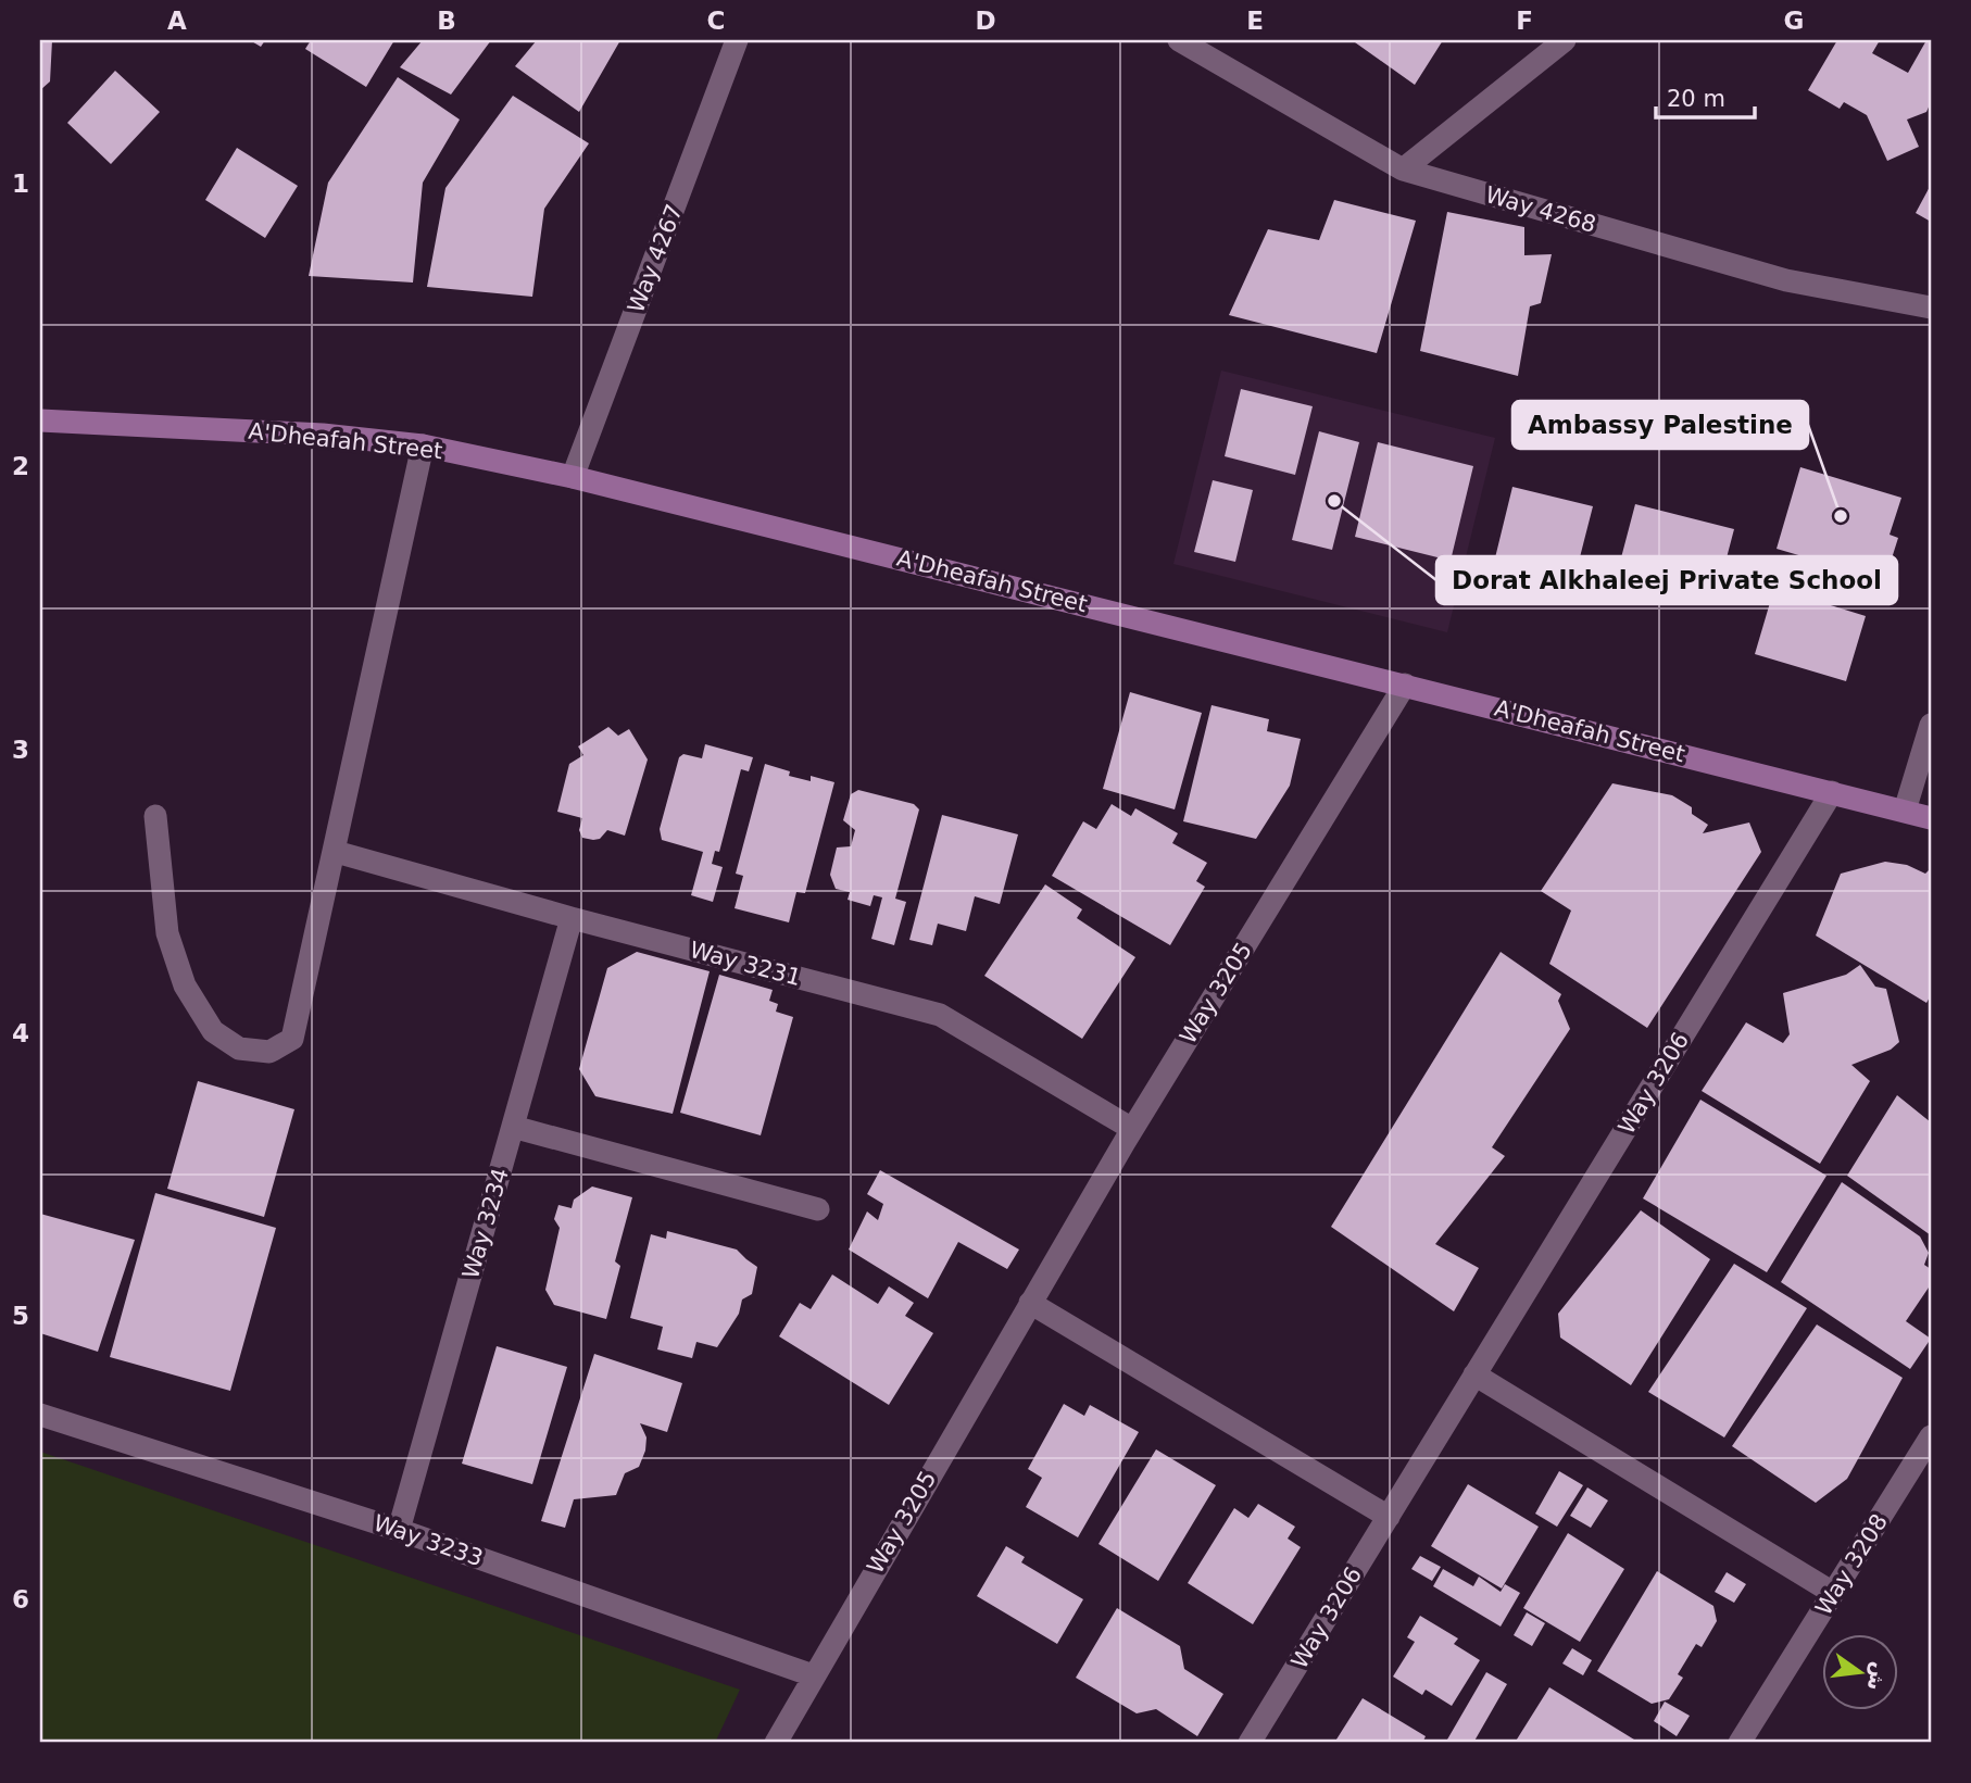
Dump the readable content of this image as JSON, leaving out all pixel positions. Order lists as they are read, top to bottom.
{
  "streets": {
    "street": [
      "Way 4268",
      "Way 4267",
      "A'Dheafah Street",
      "Way 3231",
      "Way 3205",
      "Way 3206",
      "Way 3234",
      "Way 3233",
      "Way 3208"
    ]
  },
  "crossings": [
    ["Way 4267", "A'Dheafah Street"],
    ["A'Dheafah Street", "Way 3205"],
    ["A'Dheafah Street", "Way 3206"],
    ["Way 3231", "Way 3205"],
    ["Way 3231", "Way 3234"],
    ["Way 3205", "Way 3233"],
    ["Way 3234", "Way 3233"]
  ],
  "places": ["Dorat Alkhaleej Private School", "Ambassy Palestine"],
  "scale_bar": "20 m",
  "north": "right",
  "grid": {
    "columns": [
      "A",
      "B",
      "C",
      "D",
      "E",
      "F",
      "G"
    ],
    "rows": [
      "1",
      "2",
      "3",
      "4",
      "5",
      "6"
    ]
  }
}
